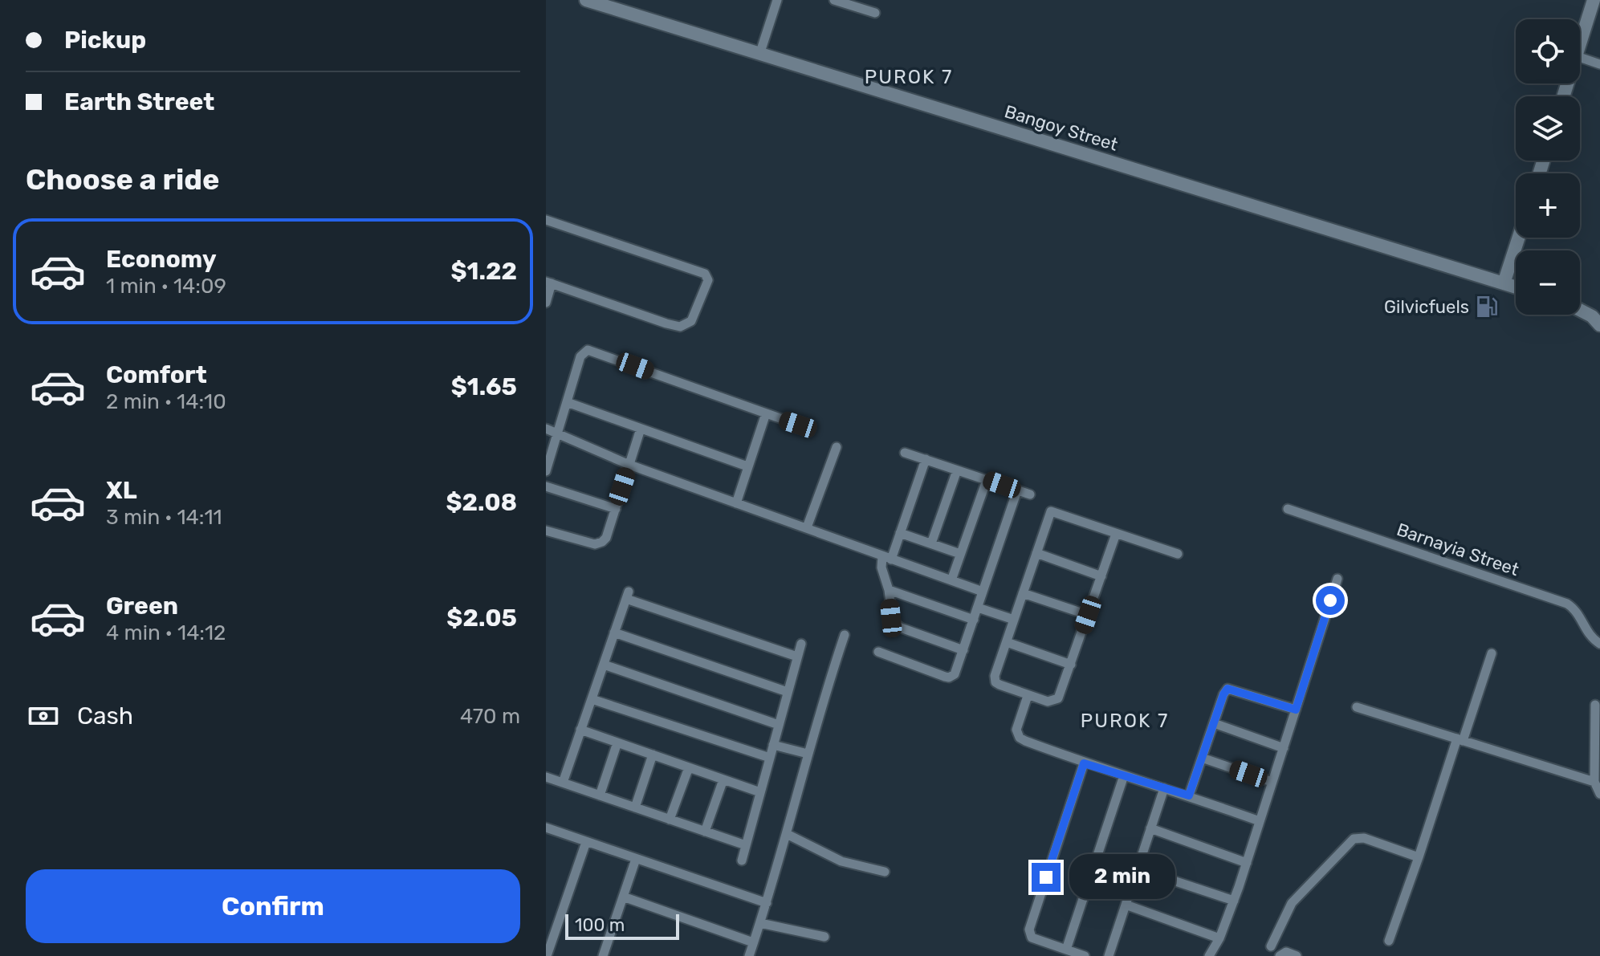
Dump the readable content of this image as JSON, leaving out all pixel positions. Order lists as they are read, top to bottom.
{
  "streets": {
    "main road": ["Bangoy Street"],
    "street": ["Barnayia Street"]
  },
  "districts": ["PUROK 7", "PUROK 7"],
  "places": {
    "fuel station": ["Gilvicfuels"]
  },
  "scale_bar": "100 m",
  "page": {
    "banner": ["Pickup", "Earth Street"],
    "map_buttons": ["+", "−"],
    "heading": "Choose a ride",
    "list": [
      {
        "name": "Economy",
        "note": "1 min · 14:09",
        "value": "$1.22"
      },
      {
        "name": "Comfort",
        "note": "2 min · 14:10",
        "value": "$1.65"
      },
      {
        "name": "XL",
        "note": "3 min · 14:11",
        "value": "$2.08"
      },
      {
        "name": "Green",
        "note": "4 min · 14:12",
        "value": "$2.05"
      }
    ],
    "pay": ["Cash", "470 m"],
    "bubble": "2 min",
    "buttons": "Confirm",
    "scale": "100 m"
  }
}
